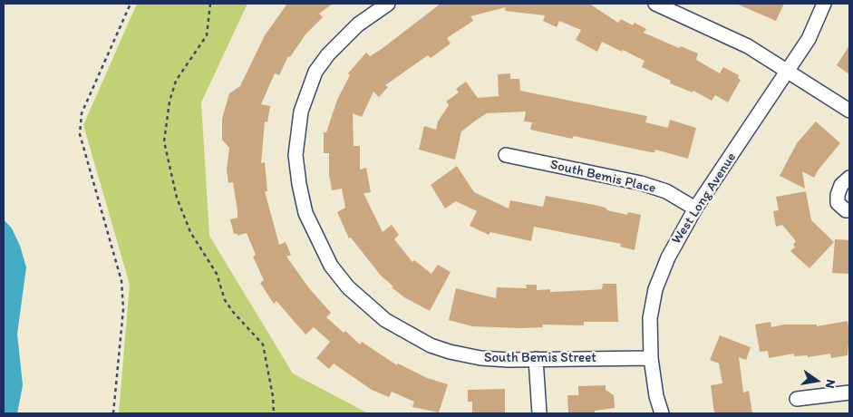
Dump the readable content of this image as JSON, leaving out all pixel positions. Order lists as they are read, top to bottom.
{
  "streets": {
    "street": ["South Bemis Place", "West Long Avenue", "South Bemis Street"]
  },
  "crossings": [
    ["South Bemis Place", "West Long Avenue"],
    ["West Long Avenue", "South Bemis Street"]
  ],
  "north": "right"
}
